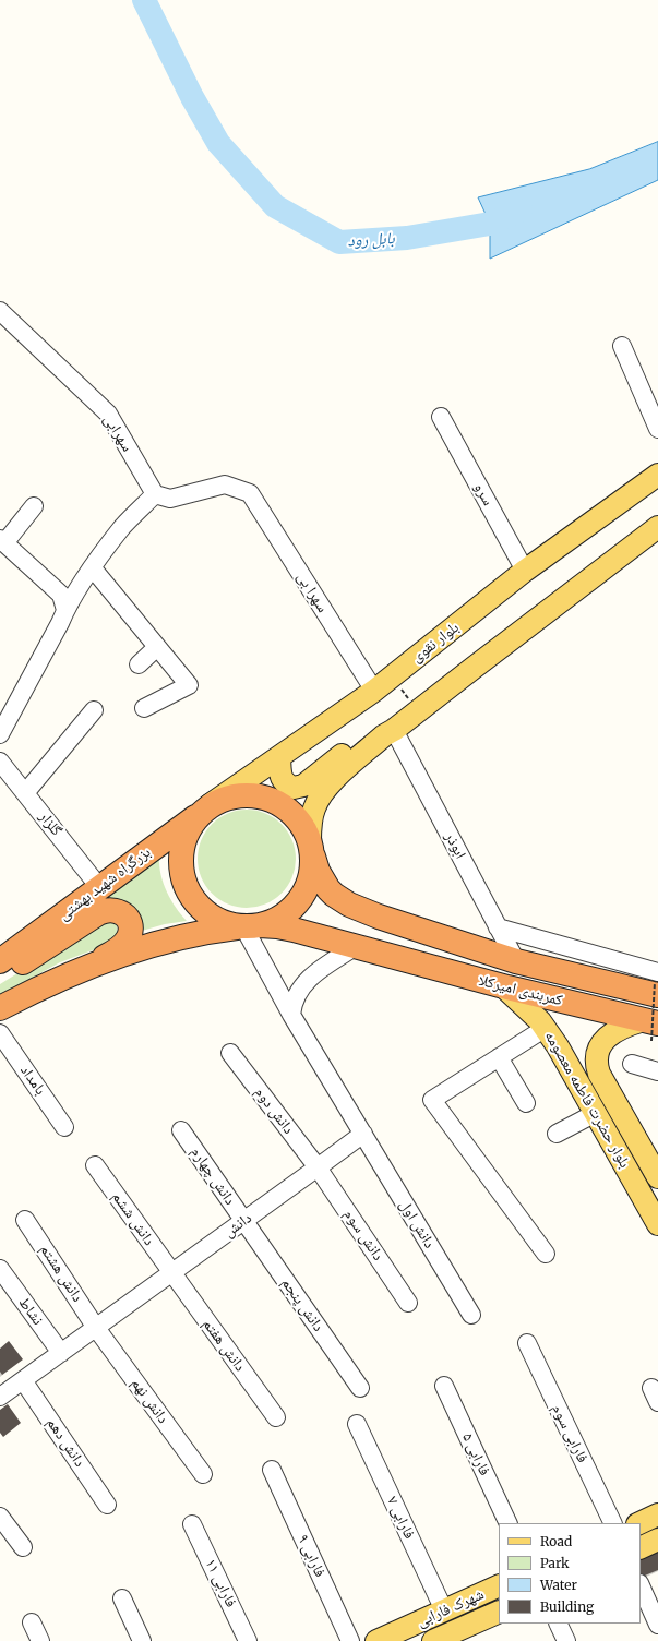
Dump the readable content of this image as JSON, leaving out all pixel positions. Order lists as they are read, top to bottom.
{
  "streets": {
    "highway": ["بزرگراه شهید بهشتی", "کمربندی امیرکلا"],
    "main road": ["بلوار نقوی", "بلوار حضرت فاطمه معصومه", "شهرک فارابی"],
    "street": [
      "سهرابی",
      "سرو",
      "سهرا بی",
      "گلزار",
      "ابوذر",
      "بامداد",
      "دانش دوم",
      "دانش چهارم",
      "دانش ششم",
      "دانش اول",
      "دانش",
      "دانش سوم",
      "دانش هشتم",
      "دانش پنجم",
      "نشاط",
      "دانش هفتم",
      "دانش نهم",
      "فارابی سوم",
      "دانش دهم",
      "فارابی ۵",
      "فارابی ۷",
      "فارابی ۹",
      "فارابی ۱۱"
    ]
  },
  "crossings": [
    ["سهرابی", "سهرا بی"],
    ["سرو", "بلوار نقوی"],
    ["سهرا بی", "بلوار نقوی"],
    ["بلوار نقوی", "بزرگراه شهید بهشتی"],
    ["بلوار نقوی", "کمربندی امیرکلا"],
    ["گلزار", "بزرگراه شهید بهشتی"],
    ["ابوذر", "کمربندی امیرکلا"],
    ["بزرگراه شهید بهشتی", "کمربندی امیرکلا"],
    ["کمربندی امیرکلا", "بلوار حضرت فاطمه معصومه"],
    ["دانش دوم", "دانش"],
    ["دانش دوم", "دانش سوم"],
    ["دانش چهارم", "دانش"],
    ["دانش چهارم", "دانش پنجم"],
    ["دانش ششم", "دانش"],
    ["دانش ششم", "دانش هفتم"],
    ["دانش اول", "دانش"],
    ["دانش", "دانش سوم"],
    ["دانش", "دانش هشتم"],
    ["دانش", "دانش پنجم"],
    ["دانش", "نشاط"],
    ["دانش", "دانش هفتم"],
    ["دانش", "دانش نهم"],
    ["دانش", "دانش دهم"],
    ["دانش هشتم", "دانش نهم"],
    ["فارابی ۷", "شهرک فارابی"]
  ],
  "water": ["بابل رود"],
  "legend": [
    "Road",
    "Park",
    "Water",
    "Building"
  ]
}
